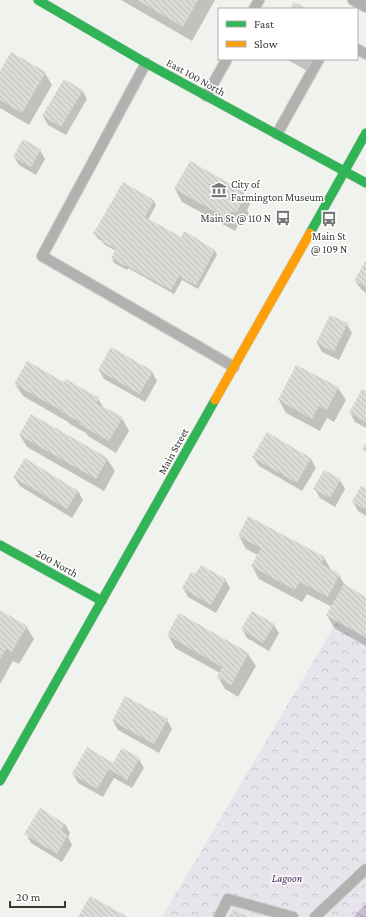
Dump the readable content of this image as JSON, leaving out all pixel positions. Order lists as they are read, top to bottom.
{
  "streets": {
    "main road": ["East 100 North", "Main Street", "200 North"]
  },
  "crossings": [
    ["East 100 North", "Main Street"],
    ["Main Street", "200 North"]
  ],
  "parks": ["Lagoon"],
  "places": {
    "museum": ["City of Farmington Museum"],
    "bus stop": ["Main St @ 110 N", "Main St @ 109 N"]
  },
  "legend": ["Fast", "Slow"],
  "scale_bar": "20 m"
}
